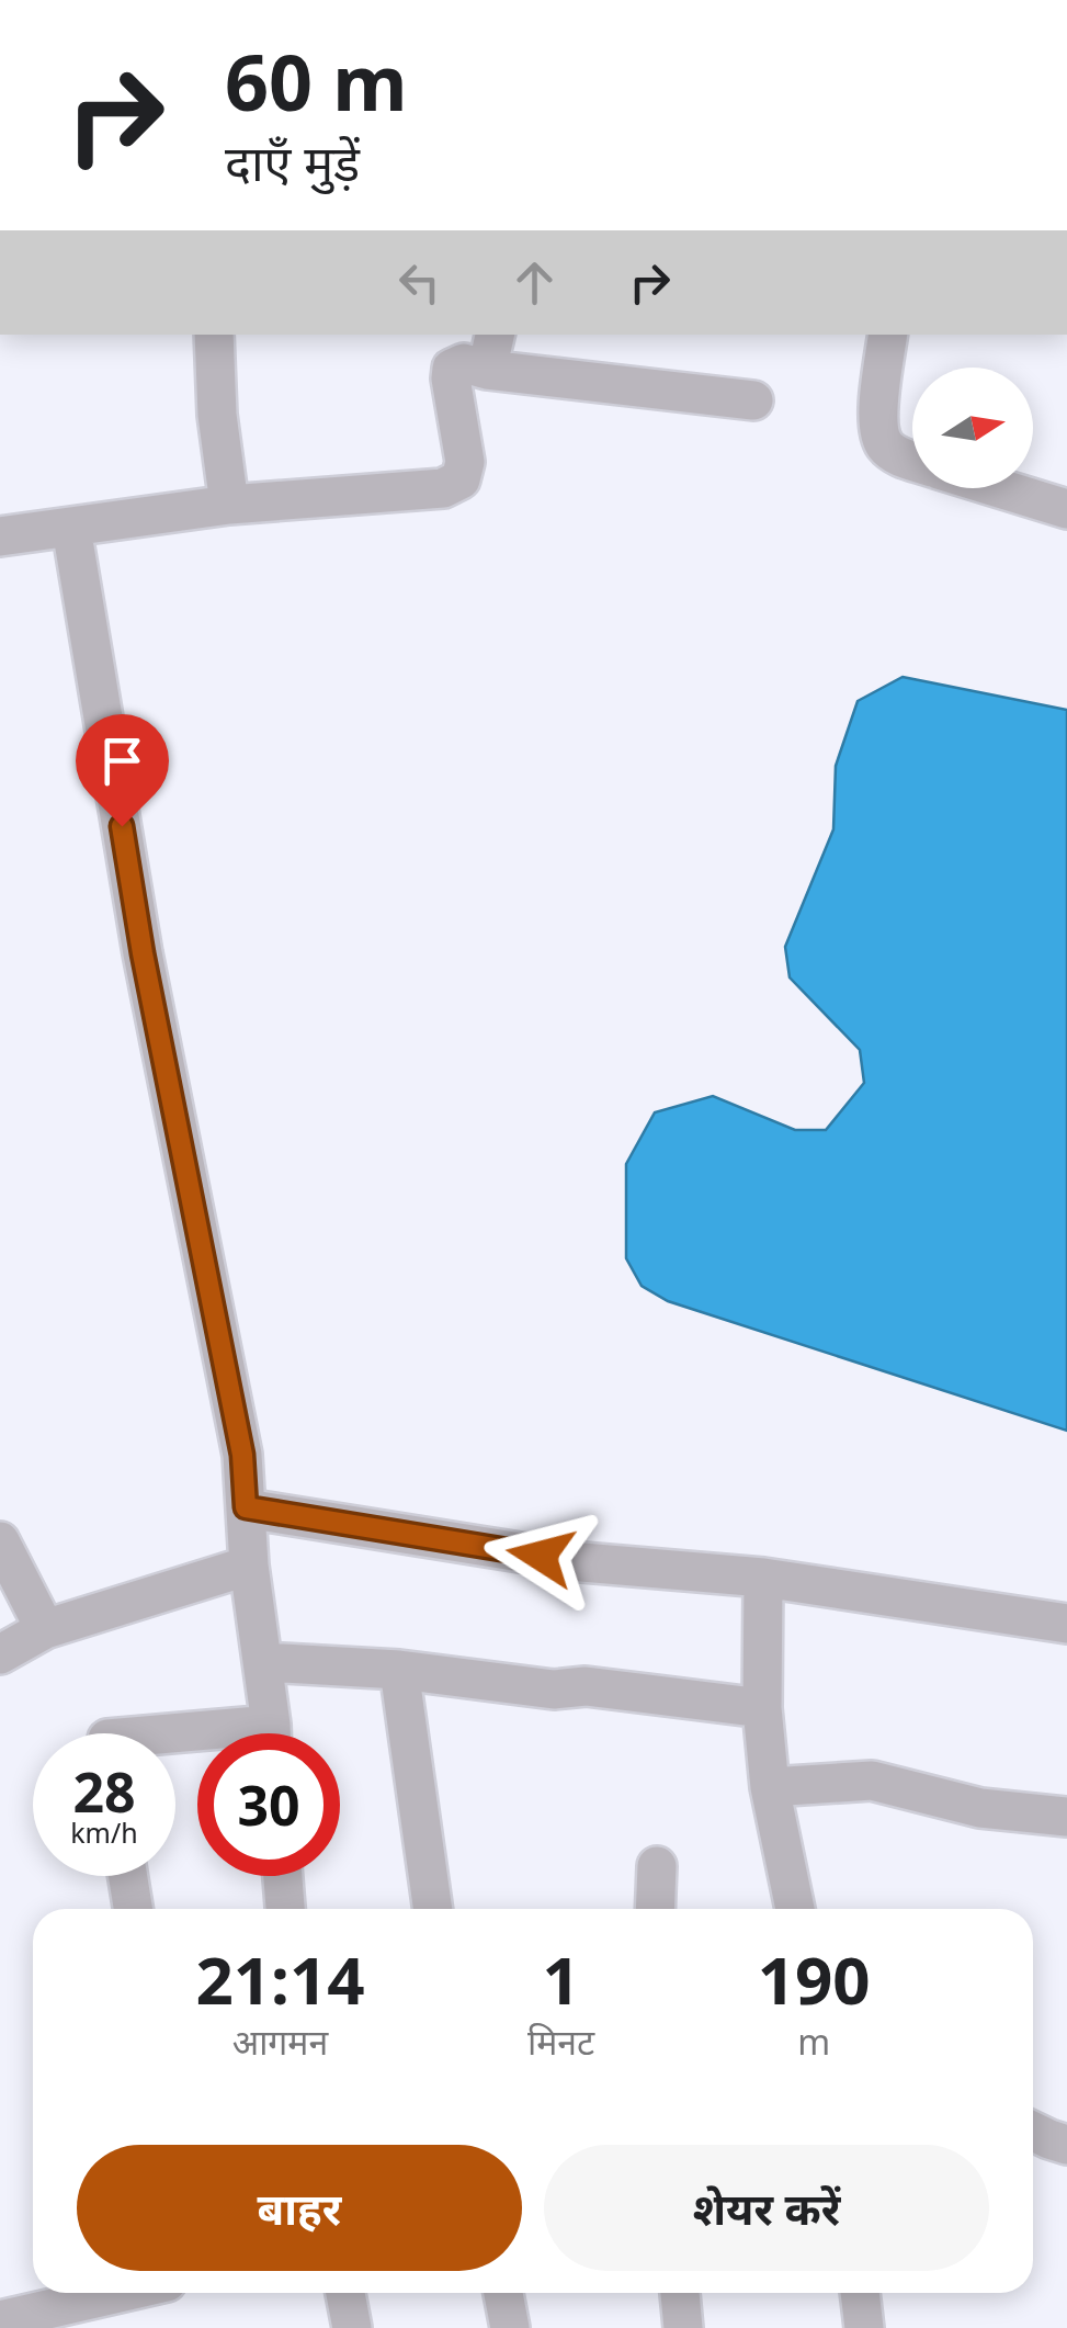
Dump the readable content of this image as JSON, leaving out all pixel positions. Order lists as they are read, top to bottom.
{
  "north": "right",
  "page": {
    "turn": ["60 m", "दाएँ मुड़ें"],
    "speed": "28 km/h",
    "limit": "30",
    "eta": [
      "21:14",
      "आगमन",
      "1",
      "मिनट",
      "190",
      "m"
    ],
    "buttons": ["बाहर", "शेयर करें"]
  }
}
